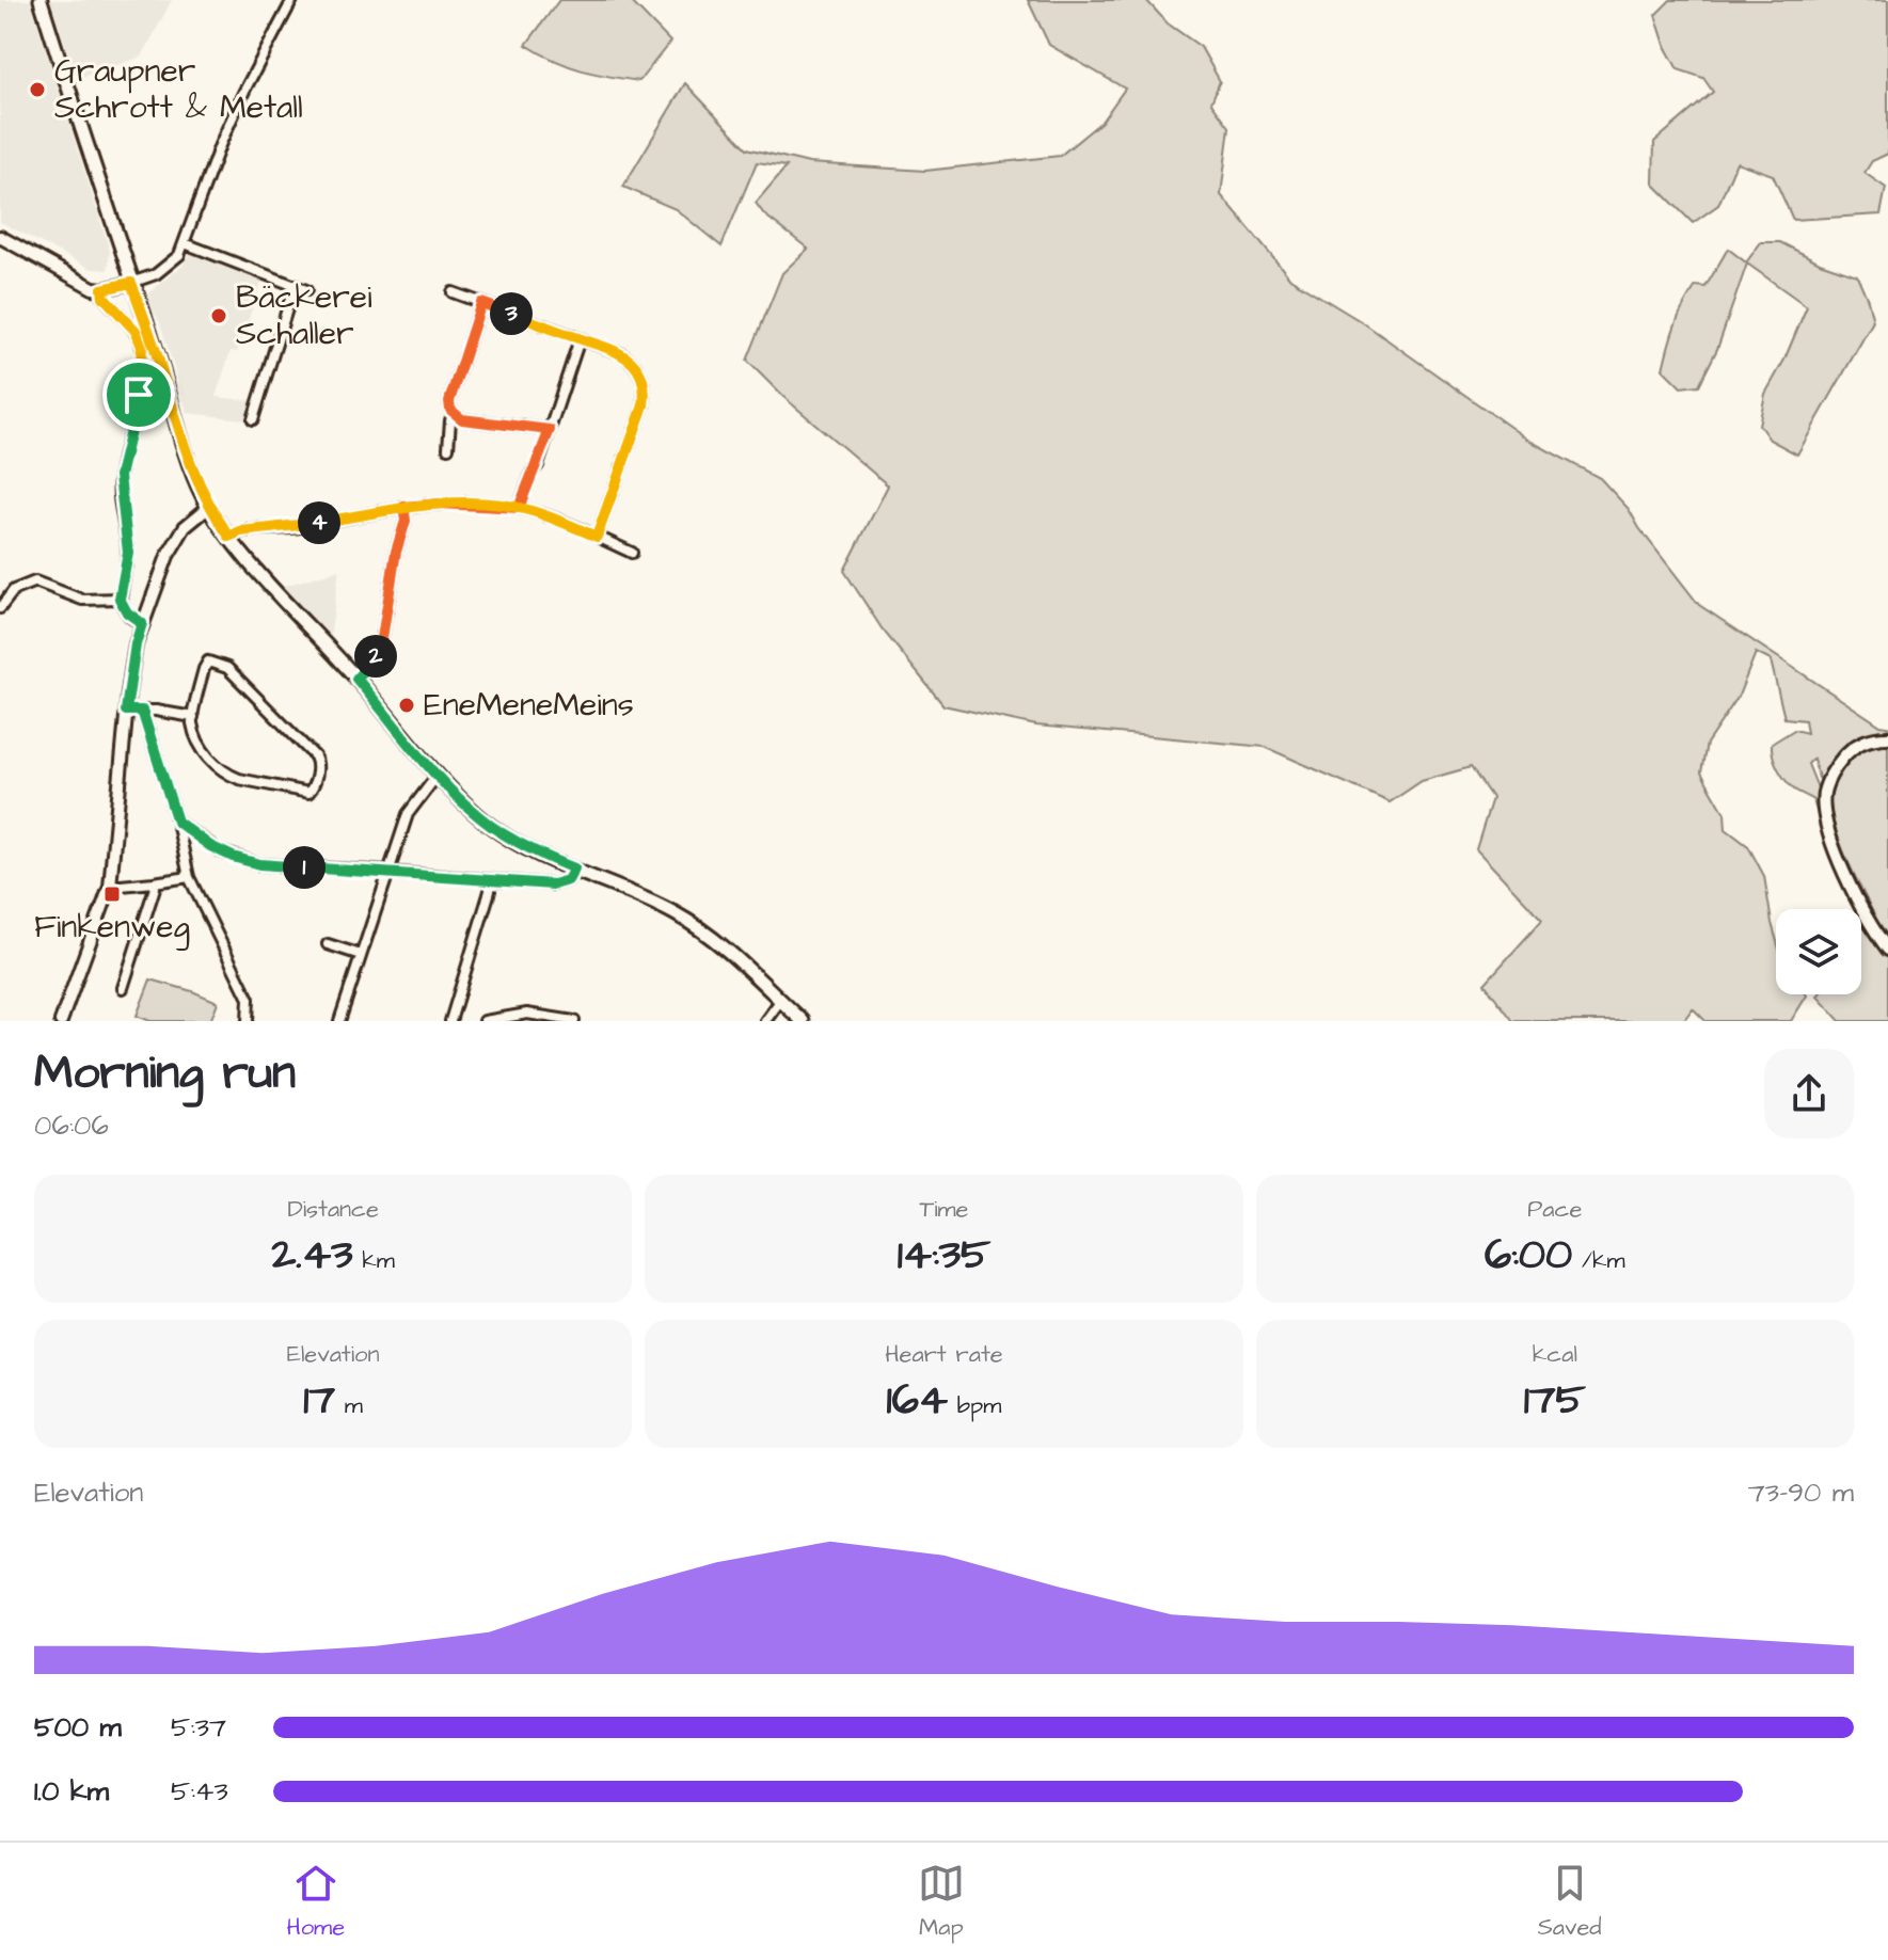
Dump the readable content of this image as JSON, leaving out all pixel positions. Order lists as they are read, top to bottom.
{
  "places": {
    "other": ["Graupner Schrott & Metall", "Bäckerei Schaller", "EneMeneMeins"],
    "transit": ["Finkenweg"]
  },
  "page": {
    "pins": [
      "3",
      "4",
      "2",
      "1"
    ],
    "heading": ["Morning run", "06:06"],
    "stats": [
      ["Distance", "2.43 km"],
      ["Time", "14:35"],
      ["Pace", "6:00 /km"],
      ["Elevation", "17 m"],
      ["Heart rate", "164 bpm"],
      ["kcal", "175"]
    ],
    "chart": ["Elevation", "73–90 m"],
    "list": [
      {
        "name": "500 m",
        "note": "5:37"
      },
      {
        "name": "1.0 km",
        "note": "5:43"
      }
    ],
    "tabs": ["Home", "Map", "Saved"]
  }
}
